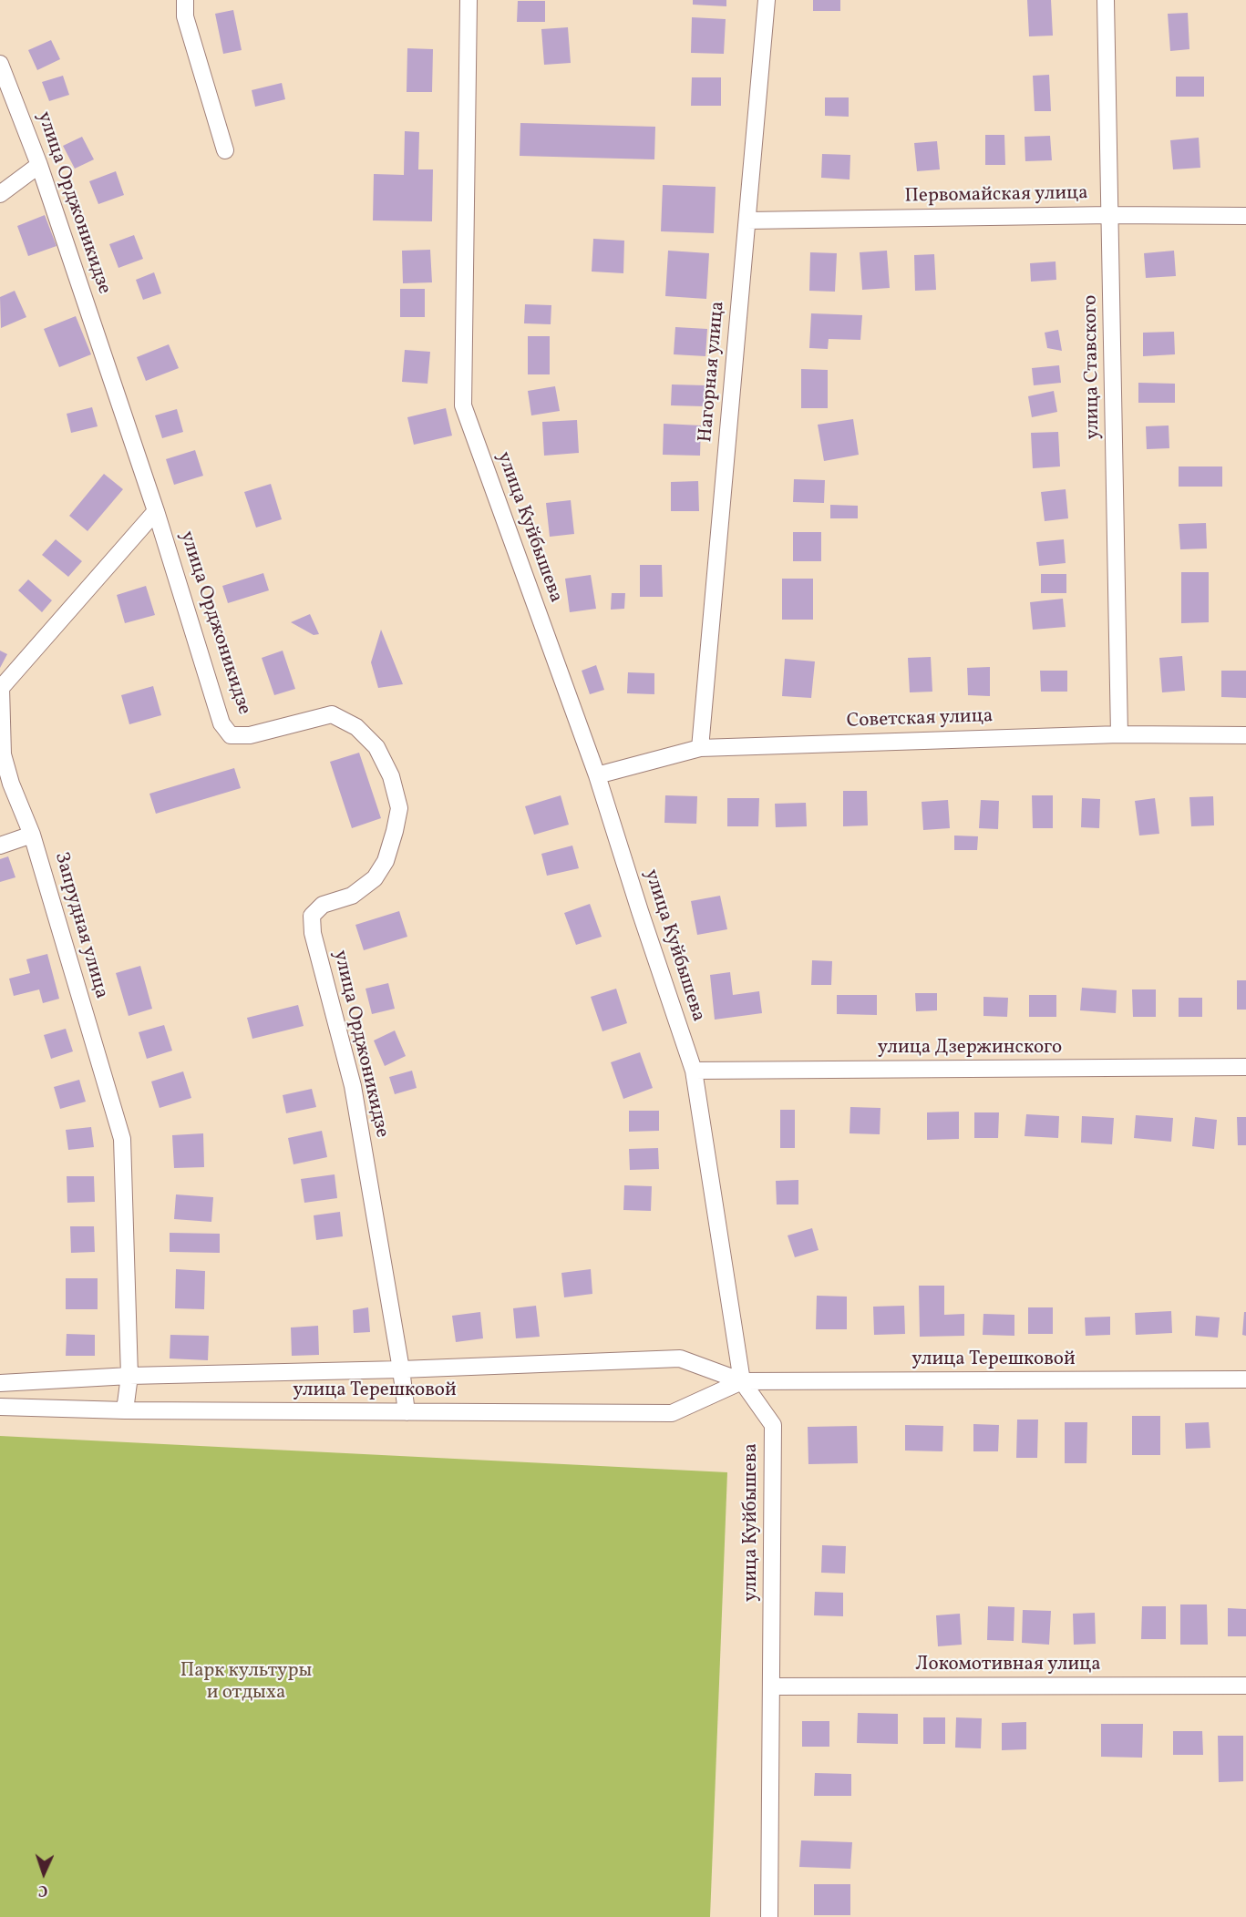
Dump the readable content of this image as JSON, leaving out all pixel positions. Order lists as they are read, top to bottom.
{
  "streets": {
    "street": [
      "Первомайская улица",
      "улица Орджоникидзе",
      "улица Ставского",
      "Нагорная улица",
      "улица Куйбышева",
      "Советская улица",
      "Запрудная улица",
      "улица Дзержинского",
      "улица Терешковой",
      "Локомотивная улица"
    ]
  },
  "crossings": [
    ["Первомайская улица", "улица Ставского"],
    ["Первомайская улица", "Нагорная улица"],
    ["улица Орджоникидзе", "Запрудная улица"],
    ["улица Орджоникидзе", "улица Терешковой"],
    ["улица Ставского", "Советская улица"],
    ["Нагорная улица", "Советская улица"],
    ["улица Куйбышева", "Советская улица"],
    ["улица Куйбышева", "улица Дзержинского"],
    ["улица Куйбышева", "улица Терешковой"],
    ["улица Куйбышева", "Локомотивная улица"],
    ["Запрудная улица", "улица Терешковой"]
  ],
  "parks": ["Парк культуры и отдыха"],
  "north": "bottom"
}
